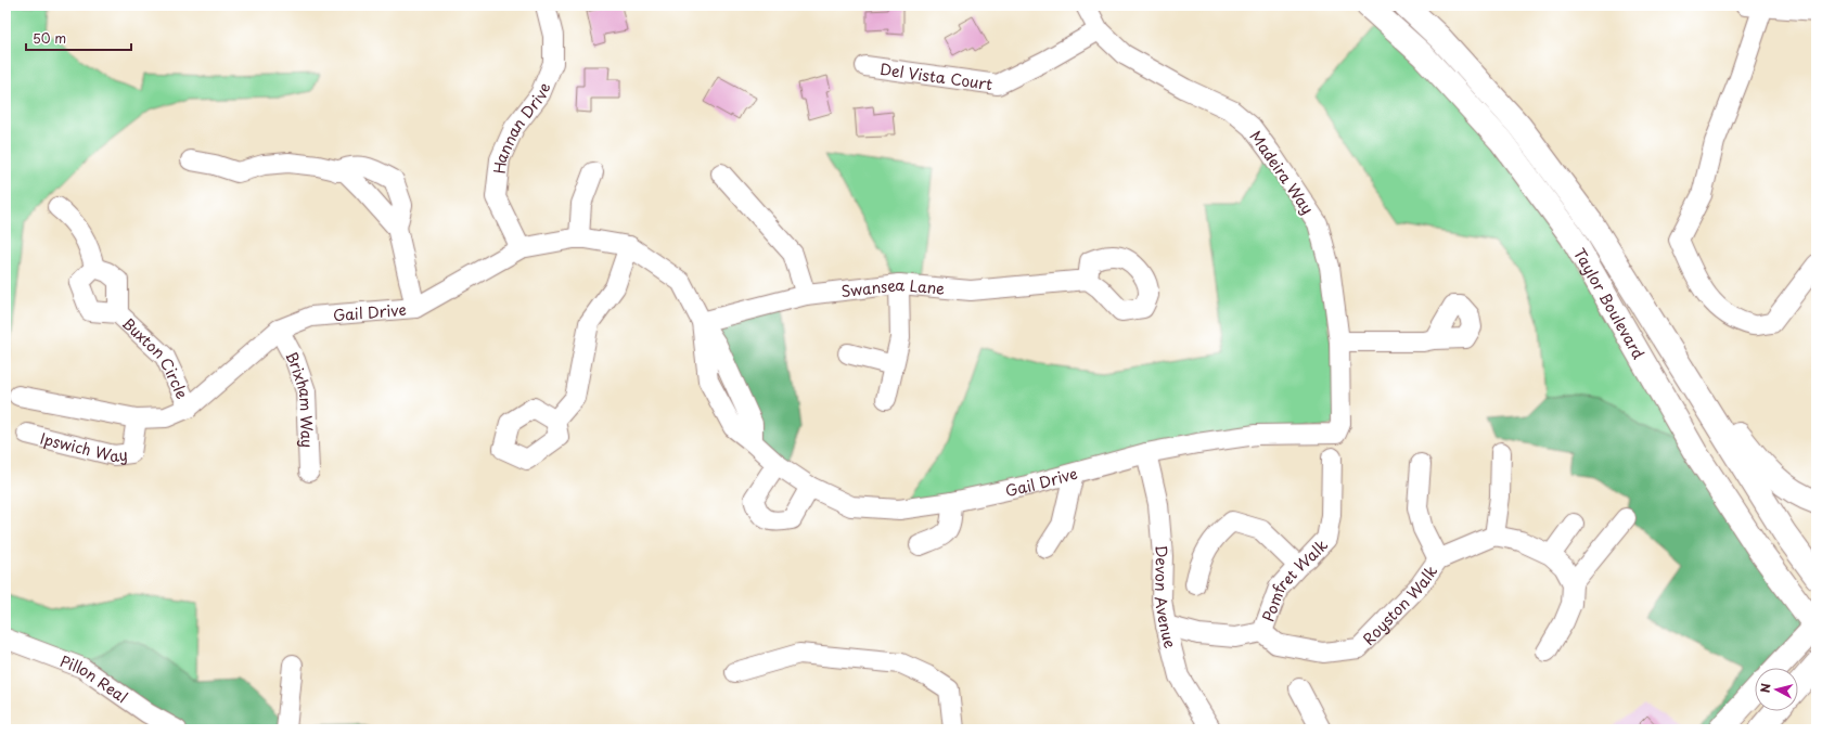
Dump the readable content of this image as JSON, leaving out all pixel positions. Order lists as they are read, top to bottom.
{
  "streets": {
    "main road": ["Taylor Boulevard"],
    "street": [
      "Del Vista Court",
      "Hannan Drive",
      "Madeira Way",
      "Swansea Lane",
      "Gail Drive",
      "Buxton Circle",
      "Brixham Way",
      "Ipswich Way",
      "Pomfret Walk",
      "Devon Avenue",
      "Royston Walk",
      "Pillon Real"
    ]
  },
  "crossings": [
    ["Del Vista Court", "Madeira Way"],
    ["Hannan Drive", "Gail Drive"],
    ["Madeira Way", "Gail Drive"],
    ["Swansea Lane", "Gail Drive"],
    ["Gail Drive", "Buxton Circle"],
    ["Gail Drive", "Brixham Way"],
    ["Gail Drive", "Ipswich Way"],
    ["Gail Drive", "Devon Avenue"],
    ["Pomfret Walk", "Devon Avenue"],
    ["Pomfret Walk", "Royston Walk"]
  ],
  "scale_bar": "50 m",
  "north": "left"
}
